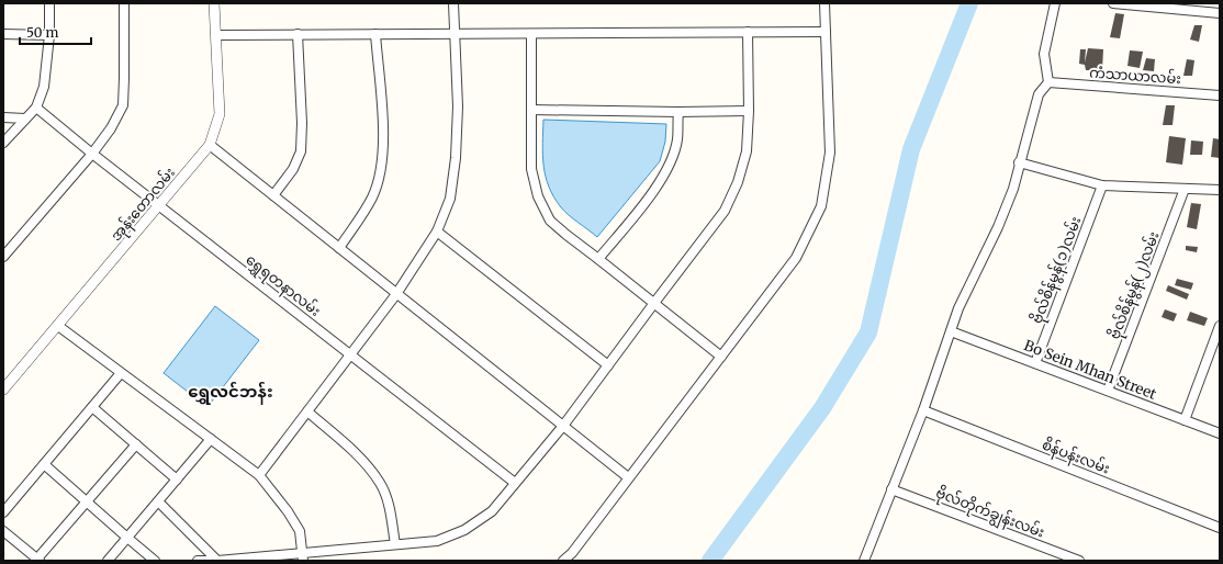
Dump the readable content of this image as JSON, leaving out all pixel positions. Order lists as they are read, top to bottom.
{
  "streets": {
    "street": [
      "ကံသာယာလမ်း",
      "အုန်းတောလမ်း",
      "ဗိုလ်စိန်မွန်(၁)လမ်း",
      "ရွှေရတနာလမ်း",
      "ဗိုလ်စိန်မွန်(၂)လမ်း",
      "Bo Sein Mhan Street",
      "စိန်ပန်းလမ်း",
      "ဗိုလ်တိုက်ချွန်းလမ်း"
    ]
  },
  "crossings": [
    ["အုန်းတောလမ်း", "ရွှေရတနာလမ်း"],
    ["ဗိုလ်စိန်မွန်(၁)လမ်း", "Bo Sein Mhan Street"],
    ["ဗိုလ်စိန်မွန်(၂)လမ်း", "Bo Sein Mhan Street"]
  ],
  "districts": ["ရွှေလင်ဘန်း"],
  "scale_bar": "50 m"
}
